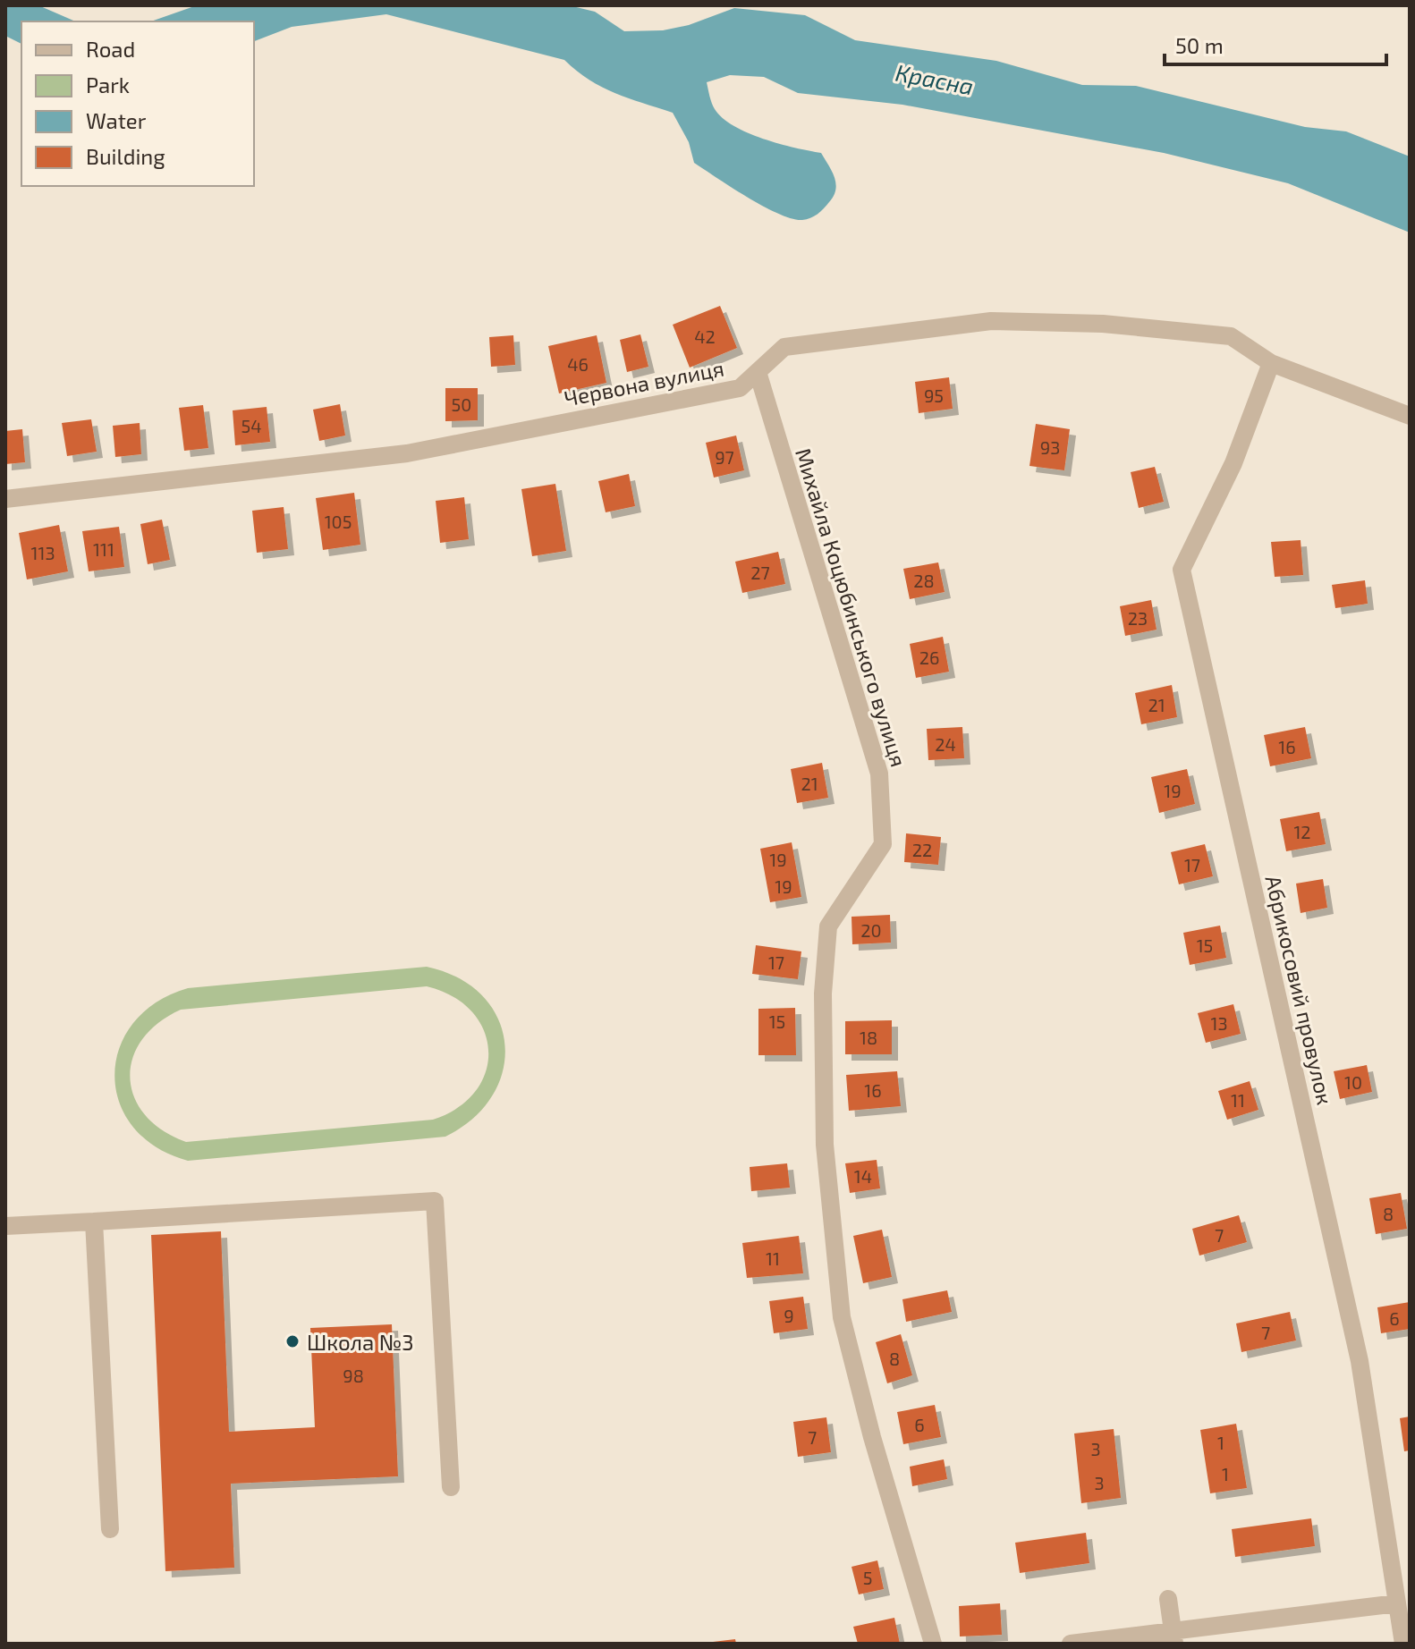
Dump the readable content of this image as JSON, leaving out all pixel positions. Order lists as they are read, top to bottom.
{
  "streets": {
    "street": ["Червона вулиця", "Михайла Коцюбинського вулиця", "Абрикосовий провулок"]
  },
  "crossings": [
    ["Червона вулиця", "Михайла Коцюбинського вулиця"],
    ["Червона вулиця", "Абрикосовий провулок"]
  ],
  "water": ["Красна"],
  "places": ["Школа №3"],
  "house_numbers": [
    "42",
    "46",
    "95",
    "50",
    "54",
    "93",
    "97",
    "105",
    "111",
    "113",
    "27",
    "28",
    "23",
    "26",
    "21",
    "24",
    "16",
    "21",
    "19",
    "12",
    "22",
    "19",
    "17",
    "19",
    "20",
    "15",
    "17",
    "15",
    "13",
    "18",
    "10",
    "16",
    "11",
    "14",
    "8",
    "7",
    "11",
    "9",
    "6",
    "7",
    "8",
    "98",
    "6",
    "7",
    "1",
    "3",
    "1",
    "3",
    "5"
  ],
  "legend": [
    "Road",
    "Park",
    "Water",
    "Building"
  ],
  "scale_bar": "50 m"
}
